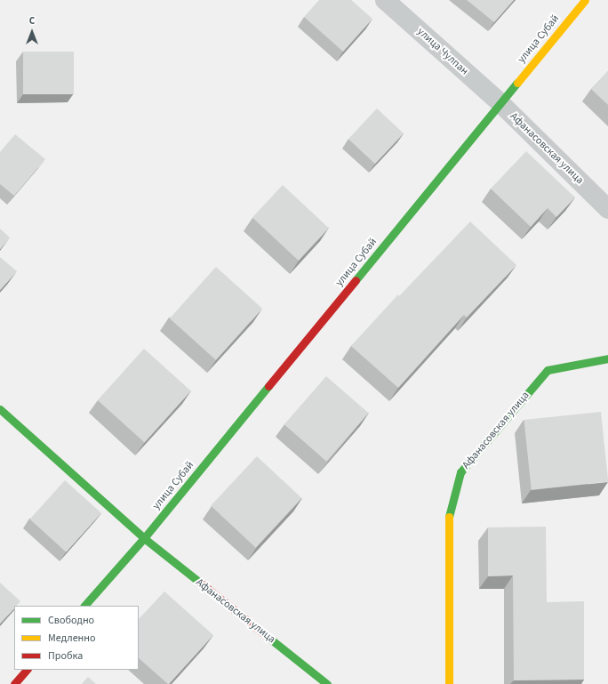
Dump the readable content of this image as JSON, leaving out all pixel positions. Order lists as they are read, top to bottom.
{
  "streets": {
    "street": ["улица Субай", "улица Чулпан", "Афанасовская улица"]
  },
  "crossings": [
    ["улица Субай", "улица Чулпан"],
    ["улица Субай", "Афанасовская улица"],
    ["улица Чулпан", "Афанасовская улица"]
  ],
  "legend": ["Свободно", "Медленно", "Пробка"],
  "north": "top"
}
